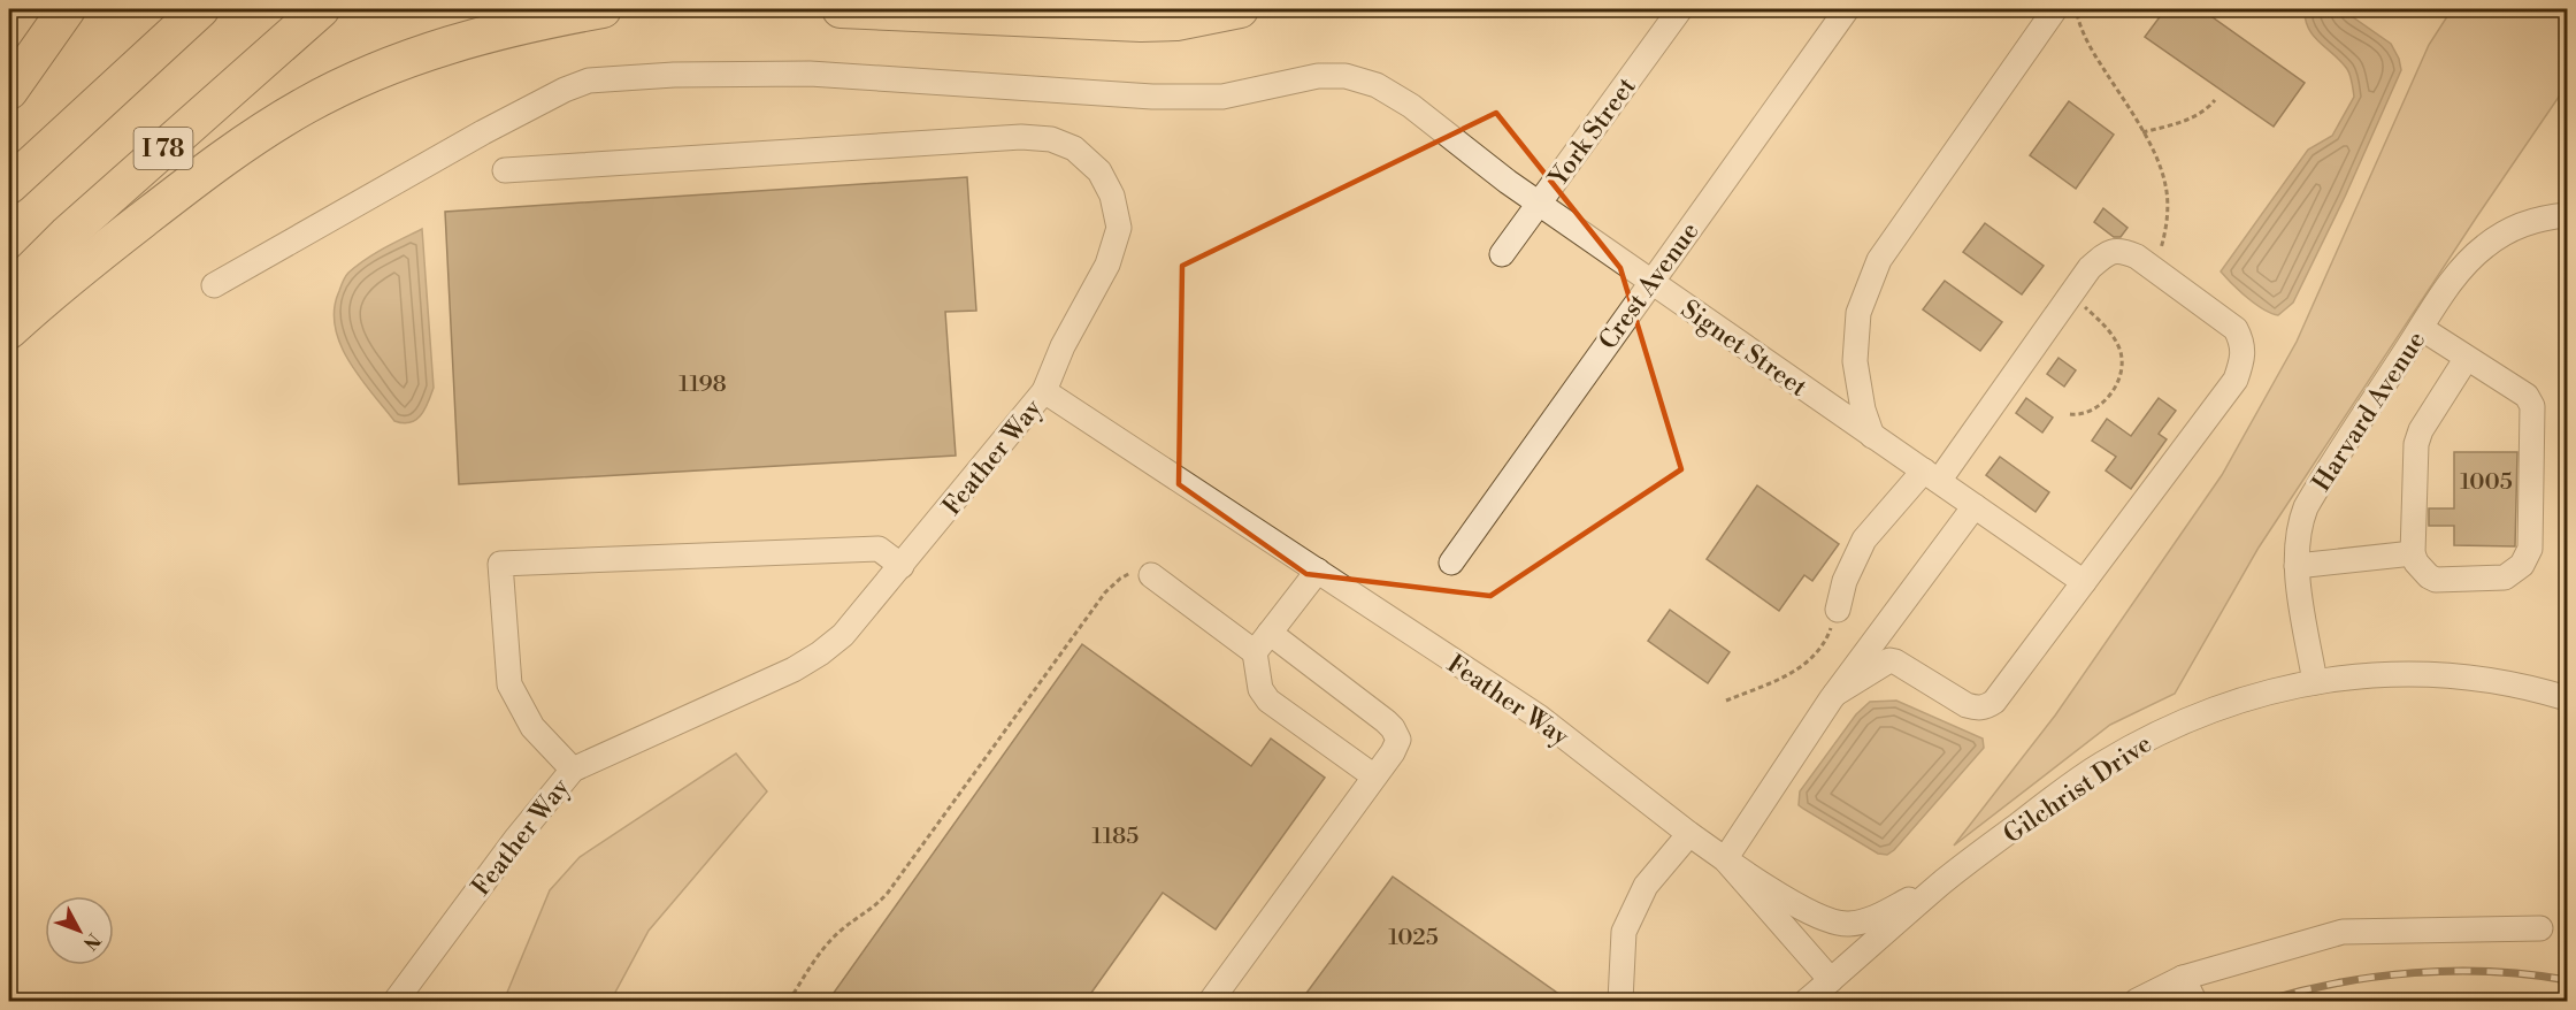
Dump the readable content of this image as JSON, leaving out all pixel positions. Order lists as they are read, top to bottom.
{
  "streets": {
    "highway": ["I 78"],
    "street": [
      "York Street",
      "Crest Avenue",
      "Signet Street",
      "Harvard Avenue",
      "Feather Way",
      "Gilchrist Drive"
    ]
  },
  "crossings": [
    ["York Street", "Signet Street"],
    ["Crest Avenue", "Signet Street"],
    ["Harvard Avenue", "Gilchrist Drive"],
    ["Feather Way", "Gilchrist Drive"]
  ],
  "house_numbers": [
    "1198",
    "1005",
    "1185",
    "1025"
  ],
  "north": "bottom right"
}
